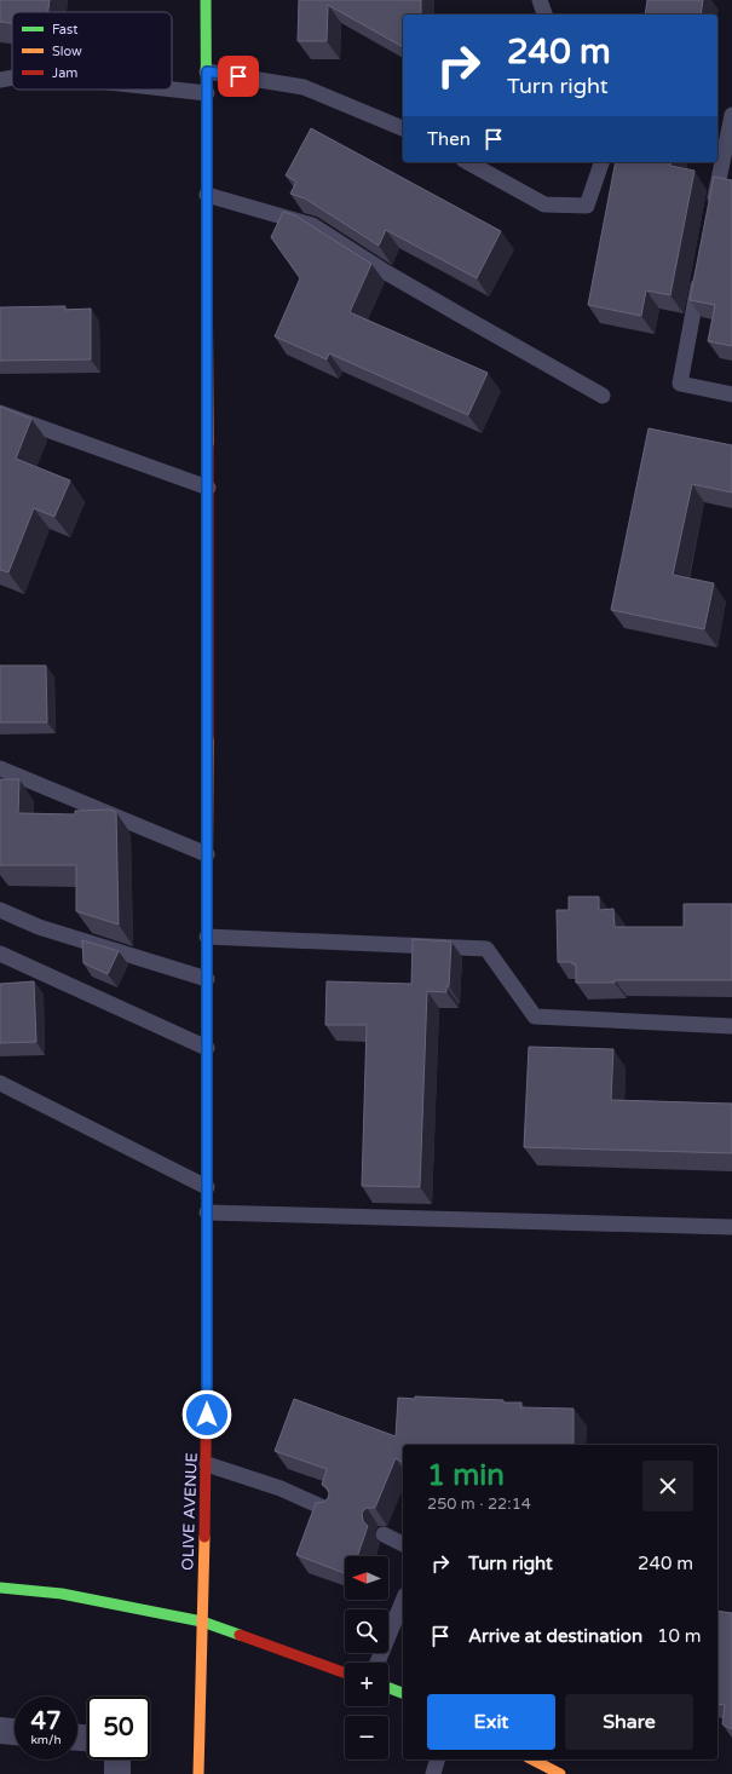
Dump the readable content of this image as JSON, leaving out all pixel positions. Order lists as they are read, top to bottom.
{
  "streets": {
    "main road": ["OLIVE AVENUE"]
  },
  "legend": ["Fast", "Slow", "Jam"],
  "north": "left",
  "page": {
    "turn": ["240 m", "Turn right"],
    "then": "Then",
    "heading": ["1 min", "250 m · 22:14"],
    "list": [
      {
        "name": "Turn right",
        "value": "240 m"
      },
      {
        "name": "Arrive at destination",
        "value": "10 m"
      }
    ],
    "map_buttons": ["+", "−"],
    "buttons": ["Exit", "Share"],
    "speed": "47 km/h",
    "limit": "50"
  }
}
